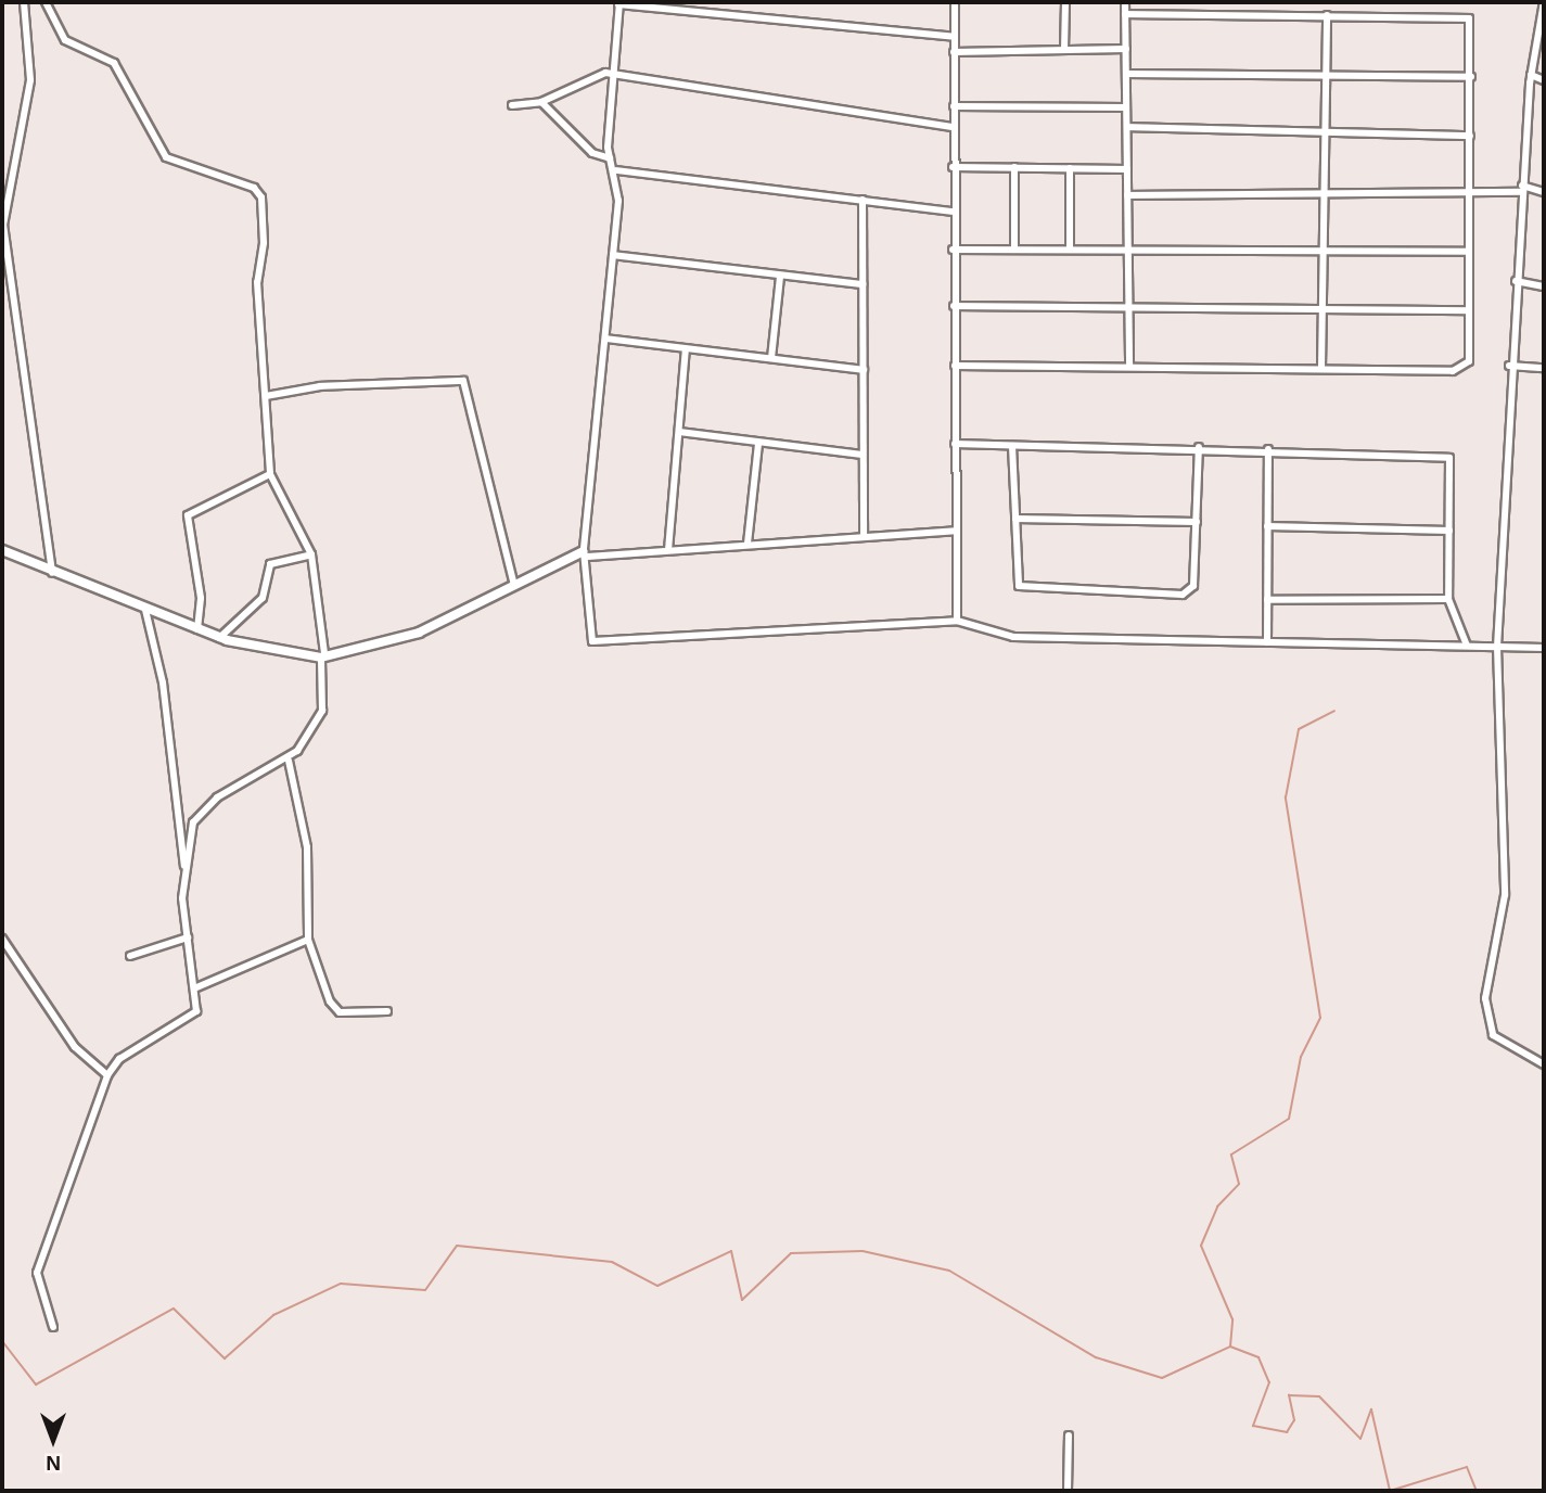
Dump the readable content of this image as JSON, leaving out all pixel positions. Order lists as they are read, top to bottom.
{
  "north": "bottom"
}
